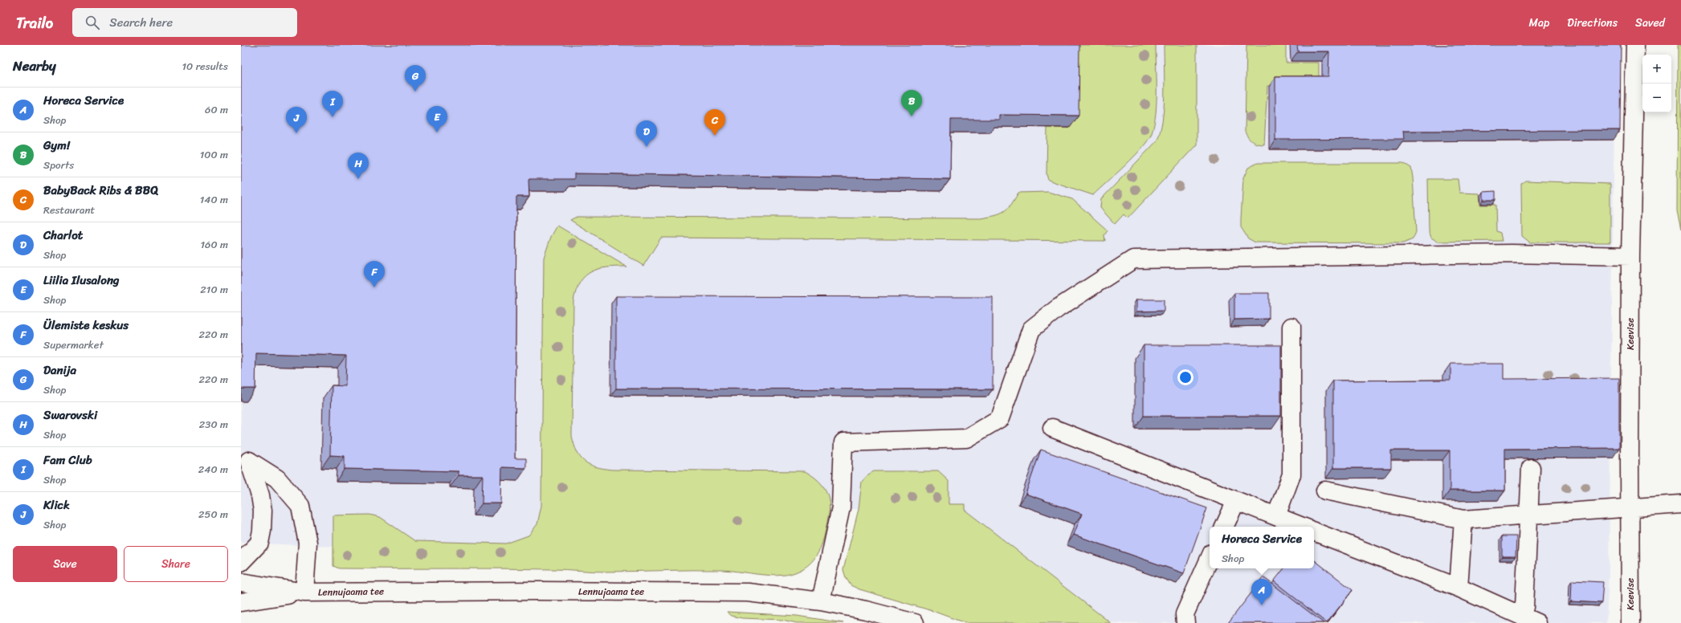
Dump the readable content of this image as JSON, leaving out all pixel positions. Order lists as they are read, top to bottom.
{
  "streets": {
    "street": ["Keevise", "Lennujaama tee"]
  },
  "page": {
    "header": "Trailo",
    "search": "Search here",
    "nav": ["Map", "Directions", "Saved"],
    "heading": ["Nearby", "10 results"],
    "map_buttons": ["+", "−"],
    "pins": [
      "G",
      "B",
      "I",
      "E",
      "J",
      "C",
      "D",
      "H",
      "F",
      "A"
    ],
    "list": [
      {
        "mark": "A",
        "name": "Horeca Service",
        "note": "Shop",
        "value": "60 m"
      },
      {
        "mark": "B",
        "name": "Gym!",
        "note": "Sports",
        "value": "100 m"
      },
      {
        "mark": "C",
        "name": "BabyBack Ribs & BBQ",
        "note": "Restaurant",
        "value": "140 m"
      },
      {
        "mark": "D",
        "name": "Charlot",
        "note": "Shop",
        "value": "160 m"
      },
      {
        "mark": "E",
        "name": "Liilia Ilusalong",
        "note": "Shop",
        "value": "210 m"
      },
      {
        "mark": "F",
        "name": "Ülemiste keskus",
        "note": "Supermarket",
        "value": "220 m"
      },
      {
        "mark": "G",
        "name": "Danija",
        "note": "Shop",
        "value": "220 m"
      },
      {
        "mark": "H",
        "name": "Swarovski",
        "note": "Shop",
        "value": "230 m"
      },
      {
        "mark": "I",
        "name": "Fam Club",
        "note": "Shop",
        "value": "240 m"
      },
      {
        "mark": "J",
        "name": "Klick",
        "note": "Shop",
        "value": "250 m"
      }
    ],
    "popup": ["Horeca Service", "Shop"],
    "buttons": ["Save", "Share"]
  }
}
